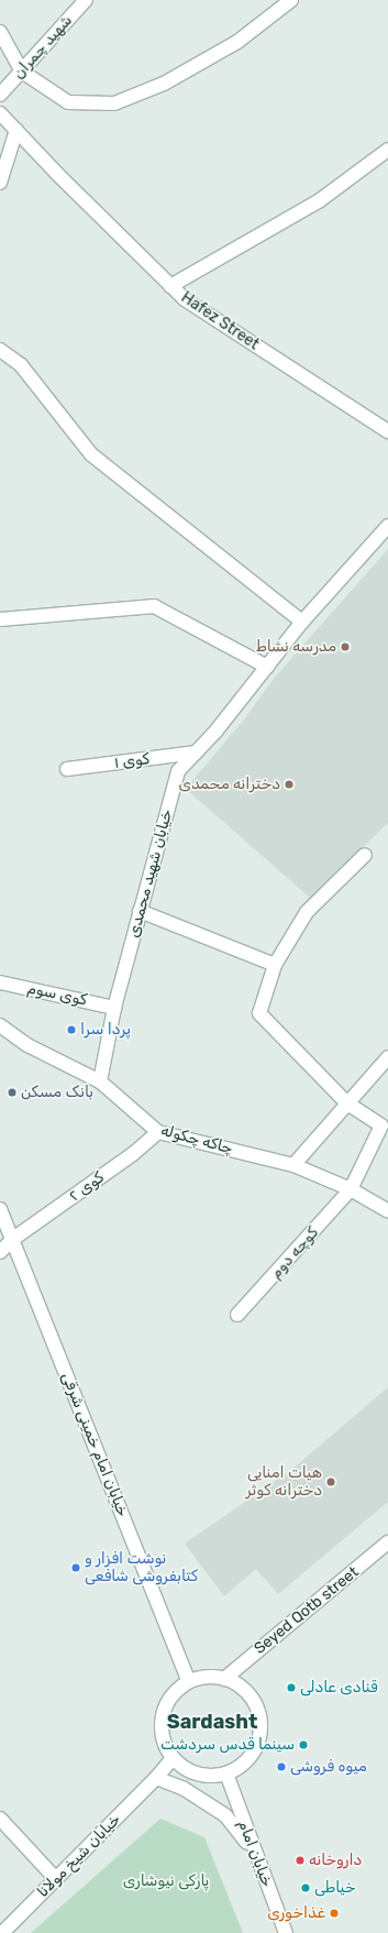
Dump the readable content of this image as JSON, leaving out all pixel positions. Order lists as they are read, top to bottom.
{
  "streets": {
    "street": [
      "شهید چمران",
      "Hafez Street",
      "کوی ۱",
      "خیابان شهید محمدی",
      "کوی سوم",
      "چاکه چکوله",
      "کوی ۲",
      "کوچه دوم",
      "خیابان امام خمینی شرقی",
      "Seyed Qotb street",
      "خیابان امام",
      "خیابان شیخ مولانا"
    ]
  },
  "crossings": [
    ["کوی ۱", "خیابان شهید محمدی"],
    ["خیابان شهید محمدی", "کوی سوم"],
    ["خیابان شهید محمدی", "چاکه چکوله"],
    ["چاکه چکوله", "کوی ۲"],
    ["چاکه چکوله", "کوچه دوم"],
    ["کوی ۲", "خیابان امام خمینی شرقی"],
    ["خیابان امام خمینی شرقی", "Seyed Qotb street"],
    ["خیابان امام خمینی شرقی", "خیابان امام"],
    ["خیابان امام خمینی شرقی", "خیابان شیخ مولانا"],
    ["Seyed Qotb street", "خیابان امام"],
    ["Seyed Qotb street", "خیابان شیخ مولانا"],
    ["خیابان امام", "خیابان شیخ مولانا"]
  ],
  "districts": ["Sardasht"],
  "parks": ["پارکی نیوشاری"],
  "places": [
    "مدرسه نشاط",
    "دخترانه محمدی",
    "پردا سرا",
    "بانک مسکن",
    "هیات امنایی دخترانه کوثر",
    "نوشت افزار و کتابفروشی شافعی",
    "قنادی عادلی",
    "سینما قدس سردشت",
    "میوه فروشی",
    "داروخانه",
    "خیاطی",
    "غذاخوری"
  ]
}
